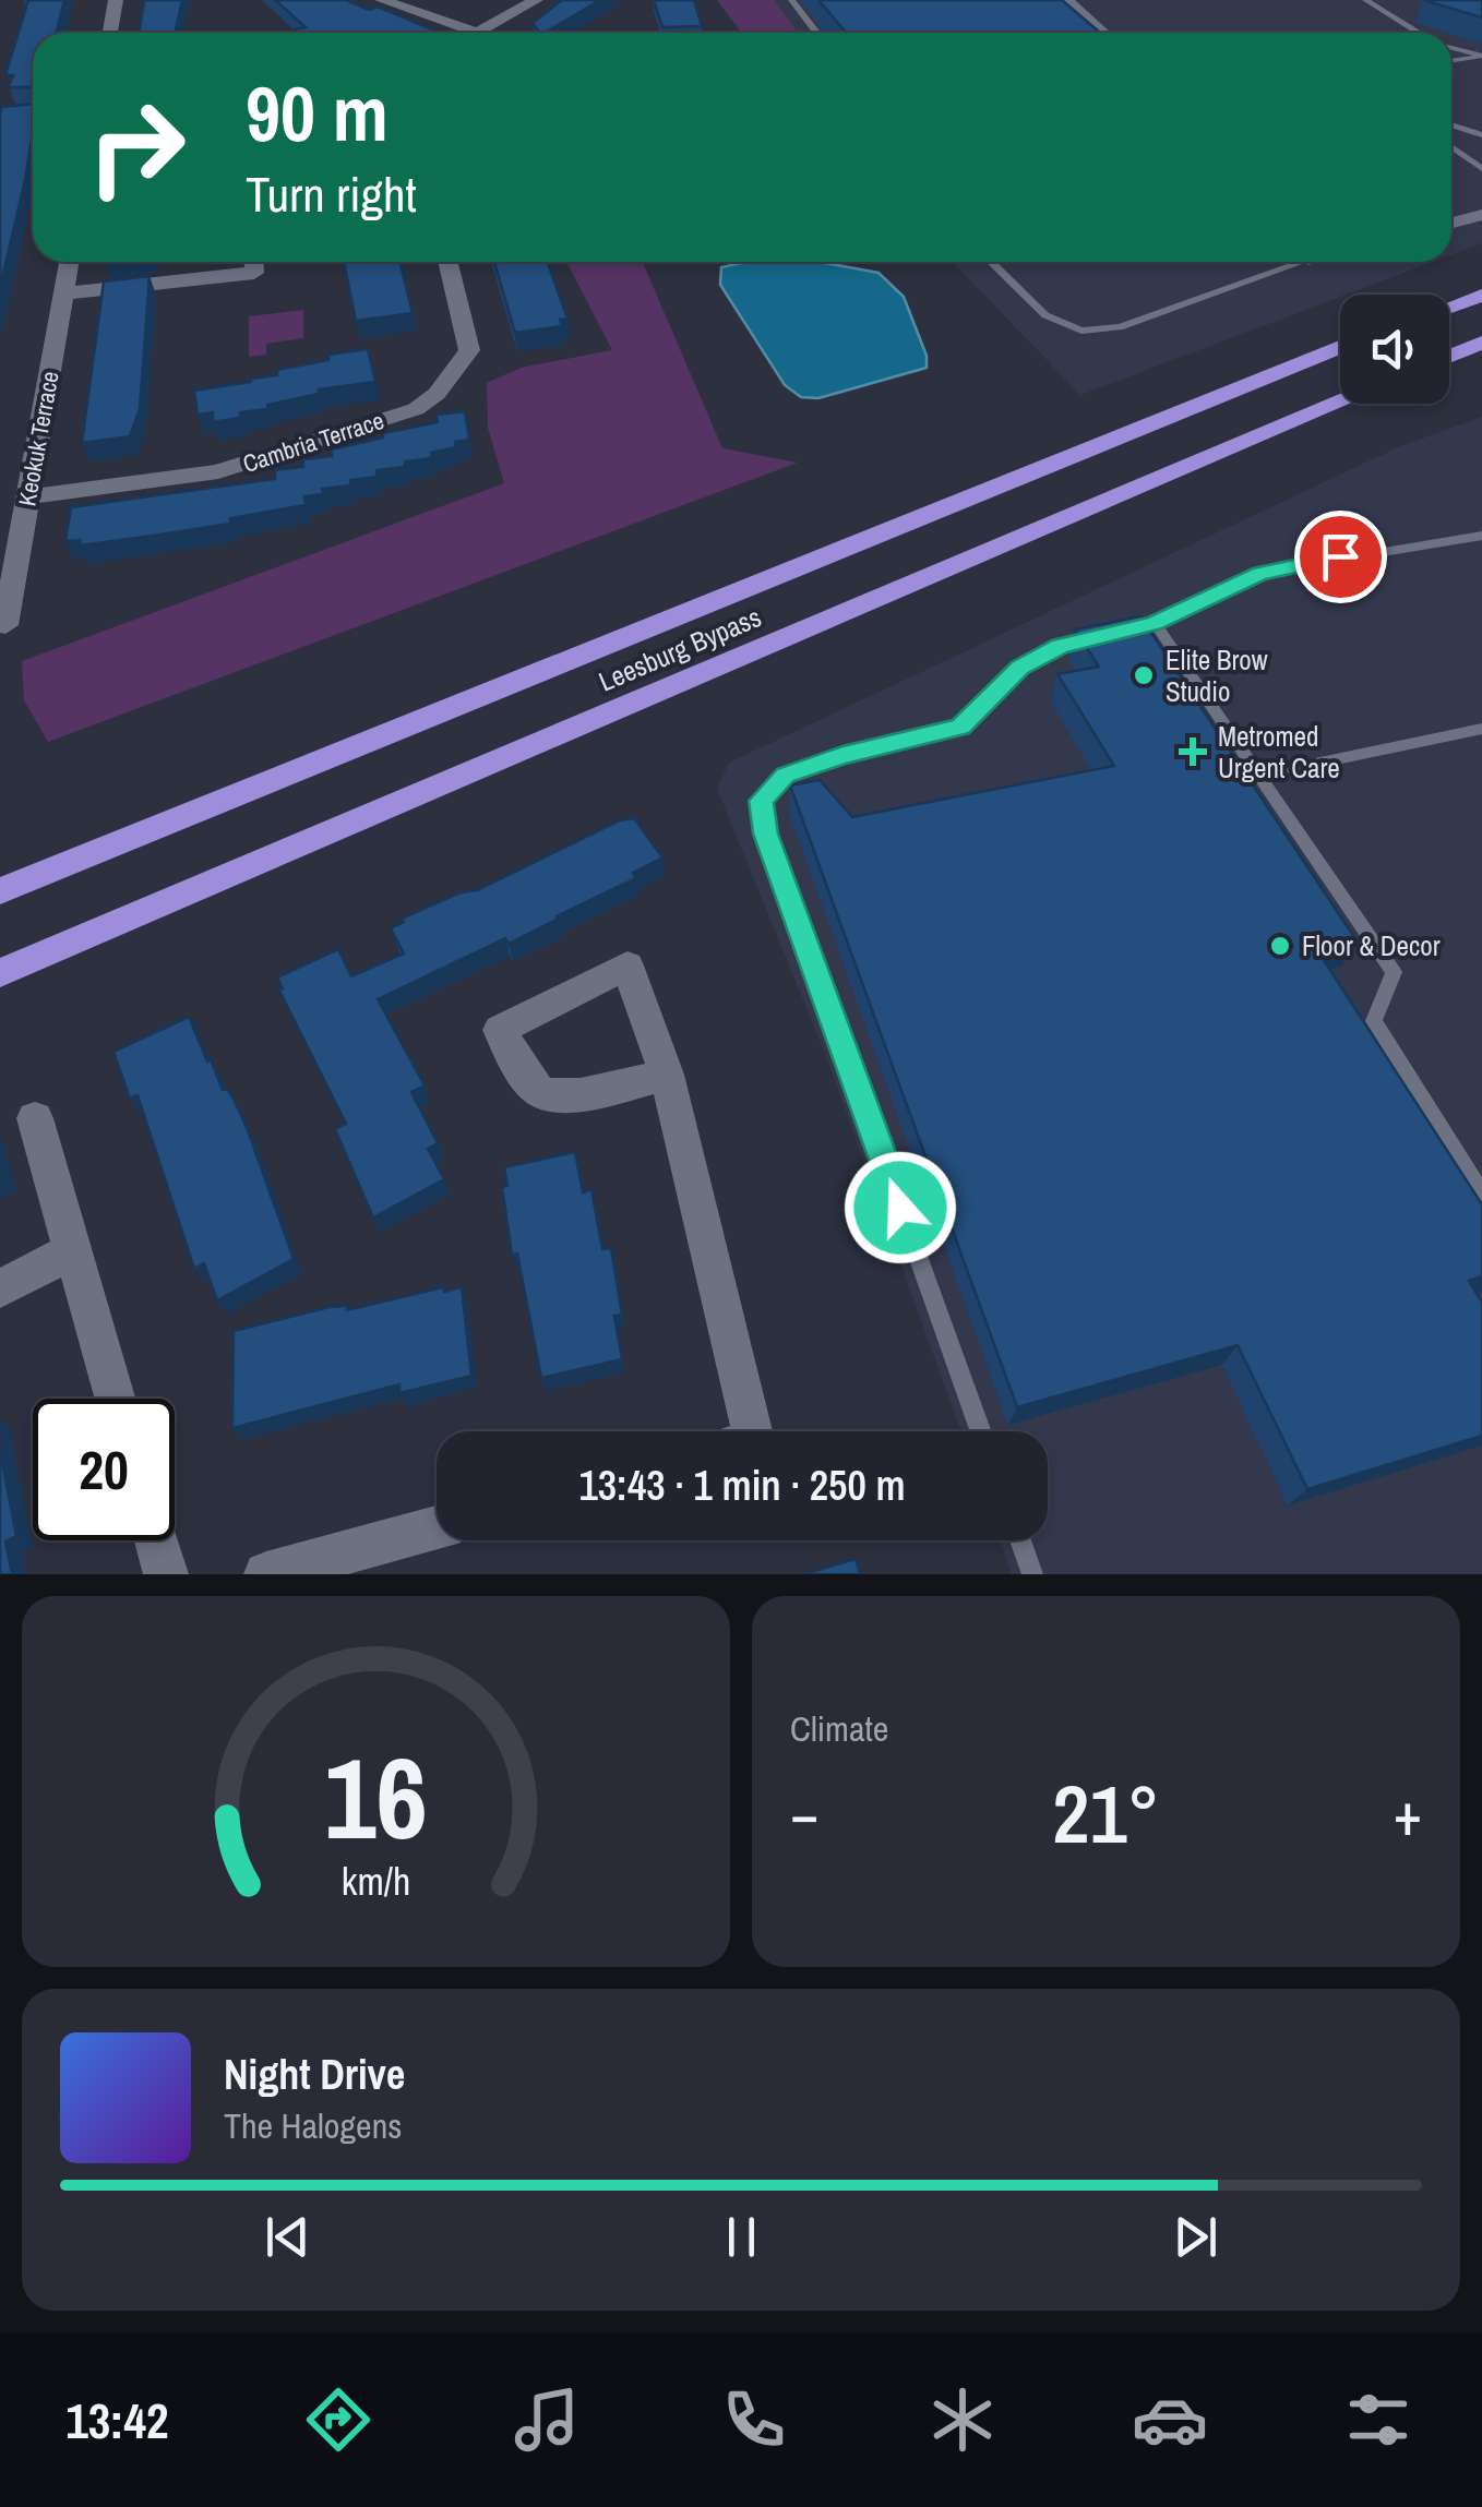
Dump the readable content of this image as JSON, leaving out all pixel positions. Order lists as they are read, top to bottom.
{
  "streets": {
    "highway": ["Leesburg Bypass"],
    "street": ["Keokuk Terrace", "Cambria Terrace"]
  },
  "crossings": [
    ["Keokuk Terrace", "Cambria Terrace"]
  ],
  "places": {
    "other": ["Elite Brow Studio", "Floor & Decor"],
    "health": ["Metromed Urgent Care"]
  },
  "page": {
    "turn": ["90 m", "Turn right"],
    "limit": "20",
    "trip": "13:43 · 1 min · 250 m",
    "tile": "Climate",
    "heat": ["−", "21°", "+"],
    "song": ["Night Drive", "The Halogens"],
    "tabs": "13:42",
    "gauge": ["16", "km/h"]
  }
}
